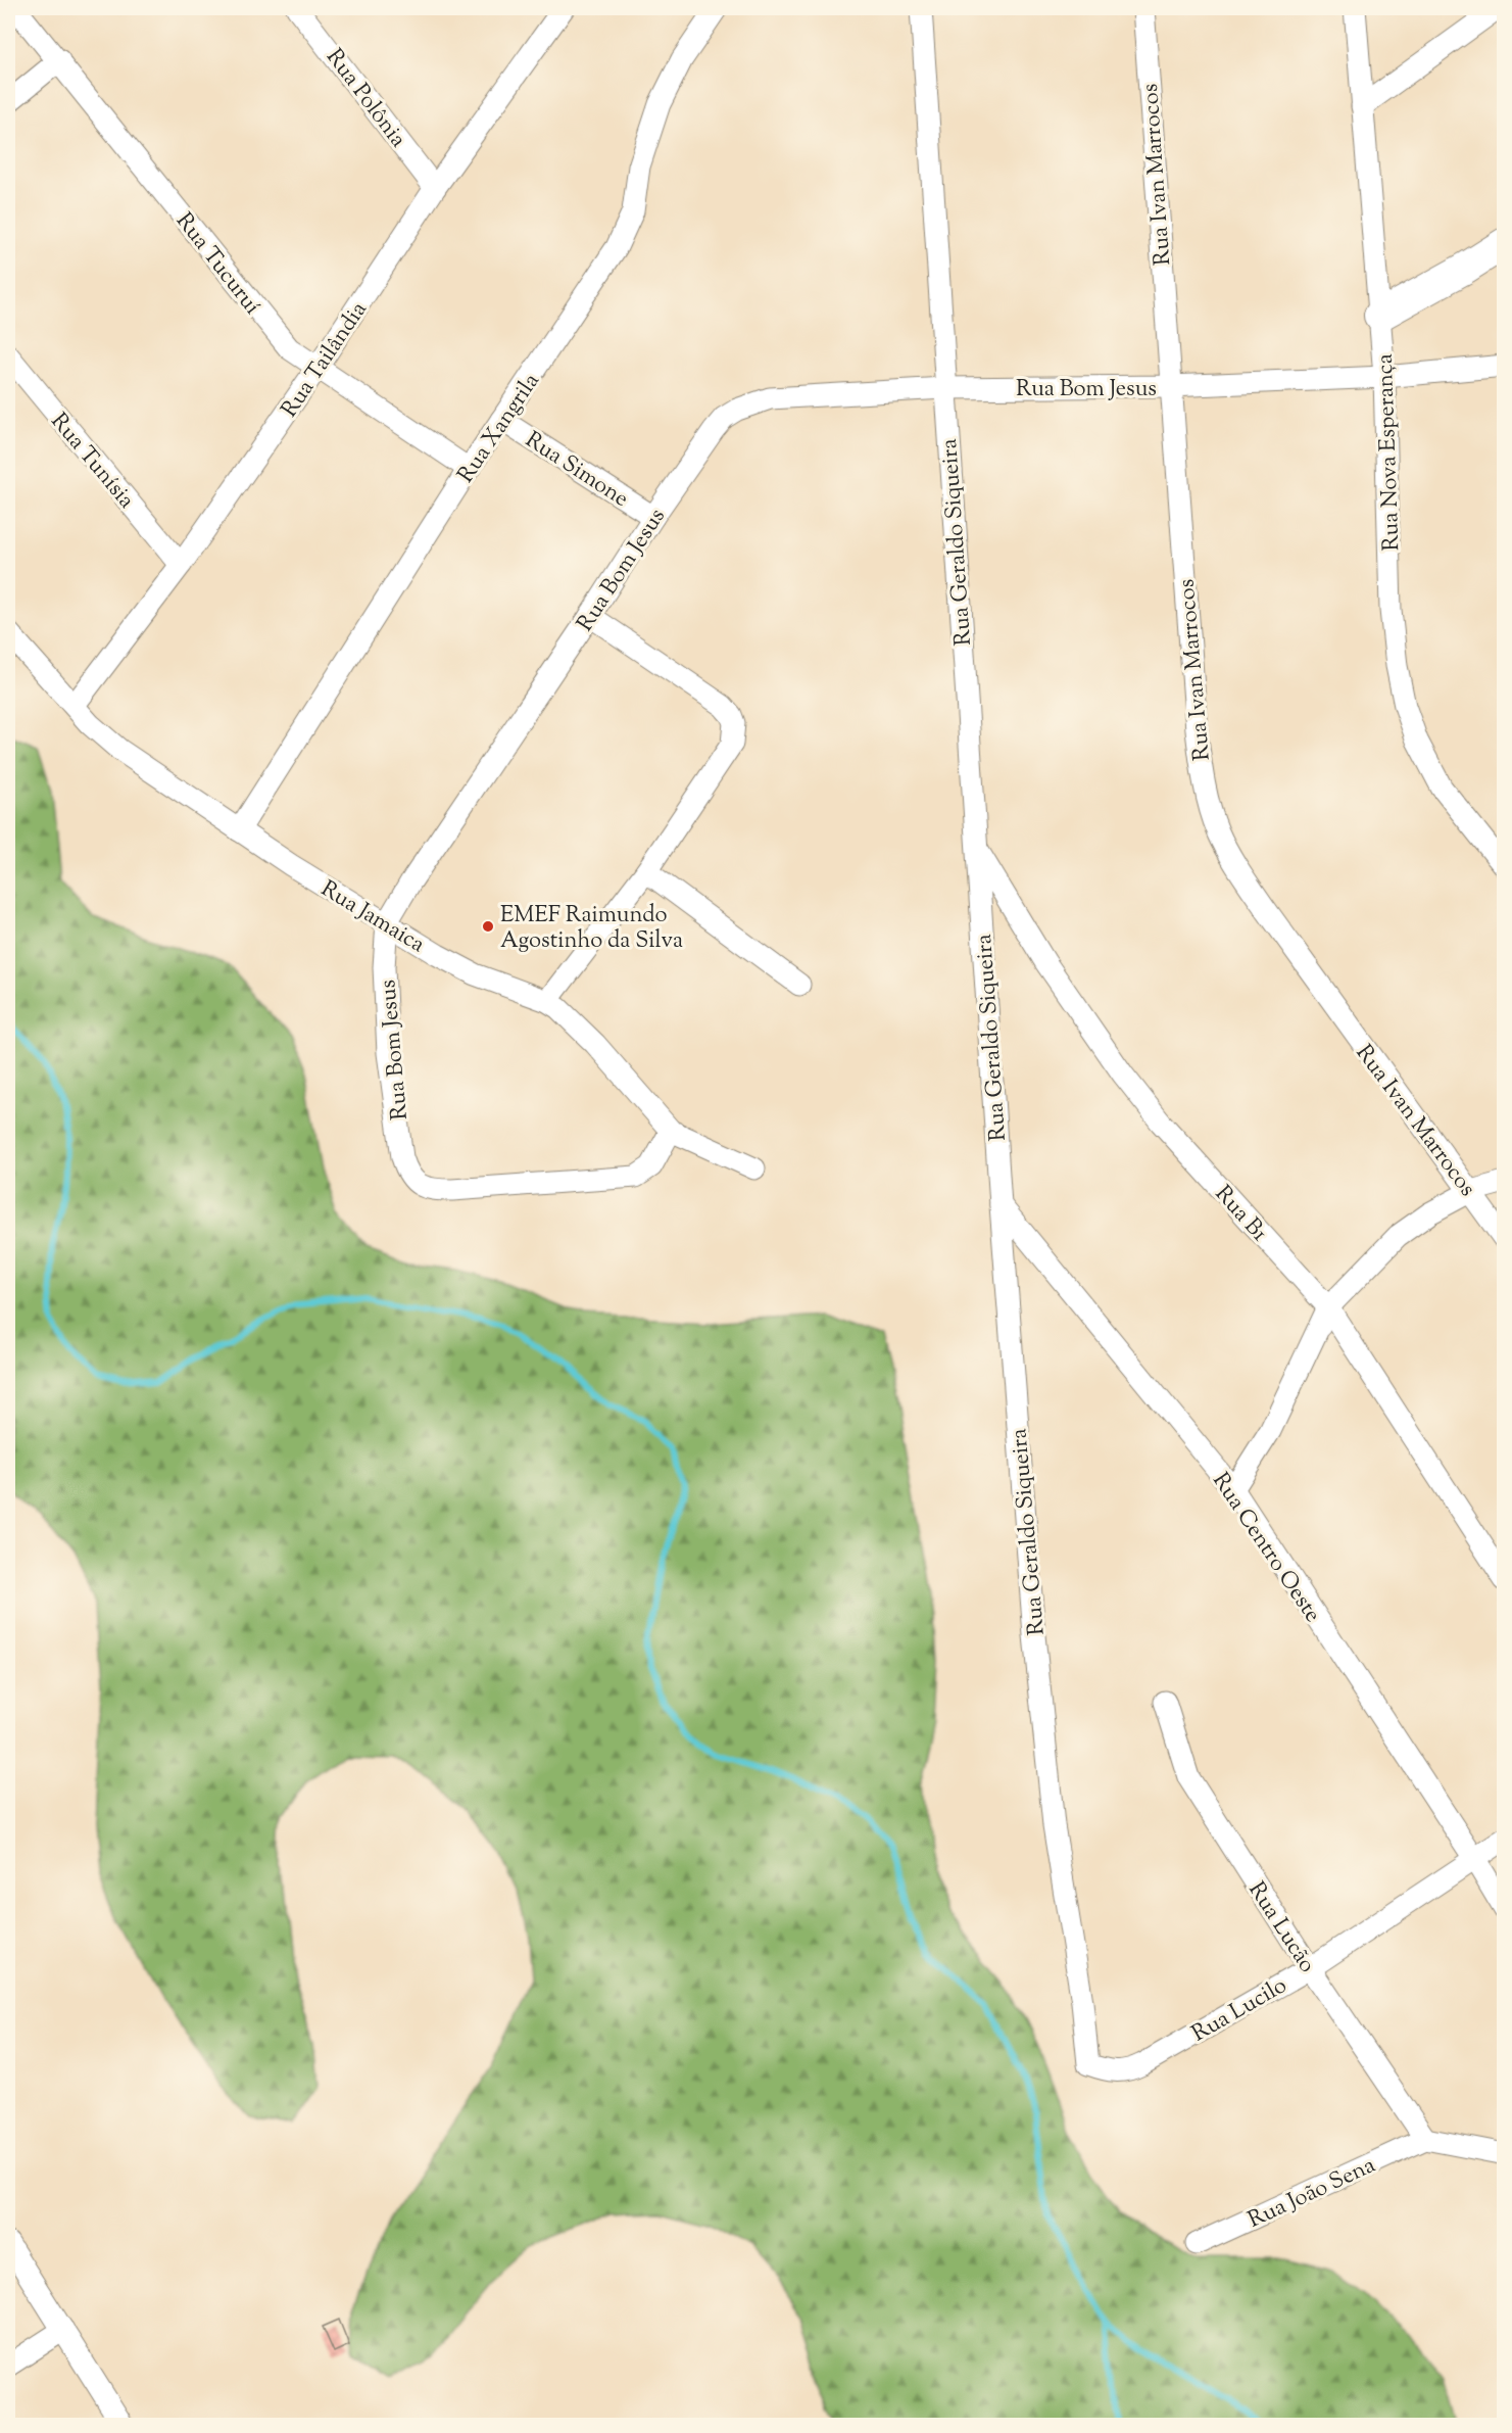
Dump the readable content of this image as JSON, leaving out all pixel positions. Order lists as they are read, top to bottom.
{
  "streets": {
    "street": [
      "Rua Polônia",
      "Rua Ivan Marrocos",
      "Rua Tucuruí",
      "Rua Tailândia",
      "Rua Bom Jesus",
      "Rua Xangrila",
      "Rua Nova Esperança",
      "Rua Tunísia",
      "Rua Simone",
      "Rua Geraldo Siqueira",
      "Rua Jamaica",
      "Rua B1",
      "Rua Centro Oeste",
      "Rua Lucão",
      "Rua Lucilo",
      "Rua João Sena"
    ]
  },
  "crossings": [
    ["Rua Polônia", "Rua Tailândia"],
    ["Rua Ivan Marrocos", "Rua Bom Jesus"],
    ["Rua Tucuruí", "Rua Tailândia"],
    ["Rua Tucuruí", "Rua Xangrila"],
    ["Rua Tailândia", "Rua Tunísia"],
    ["Rua Tailândia", "Rua Jamaica"],
    ["Rua Bom Jesus", "Rua Nova Esperança"],
    ["Rua Bom Jesus", "Rua Simone"],
    ["Rua Bom Jesus", "Rua Geraldo Siqueira"],
    ["Rua Bom Jesus", "Rua Jamaica"],
    ["Rua Xangrila", "Rua Simone"],
    ["Rua Xangrila", "Rua Jamaica"],
    ["Rua Geraldo Siqueira", "Rua B1"],
    ["Rua Geraldo Siqueira", "Rua Centro Oeste"],
    ["Rua Geraldo Siqueira", "Rua Lucilo"],
    ["Rua Centro Oeste", "Rua Lucilo"],
    ["Rua Lucão", "Rua Lucilo"],
    ["Rua Lucão", "Rua João Sena"]
  ],
  "places": ["EMEF Raimundo Agostinho da Silva"]
}
